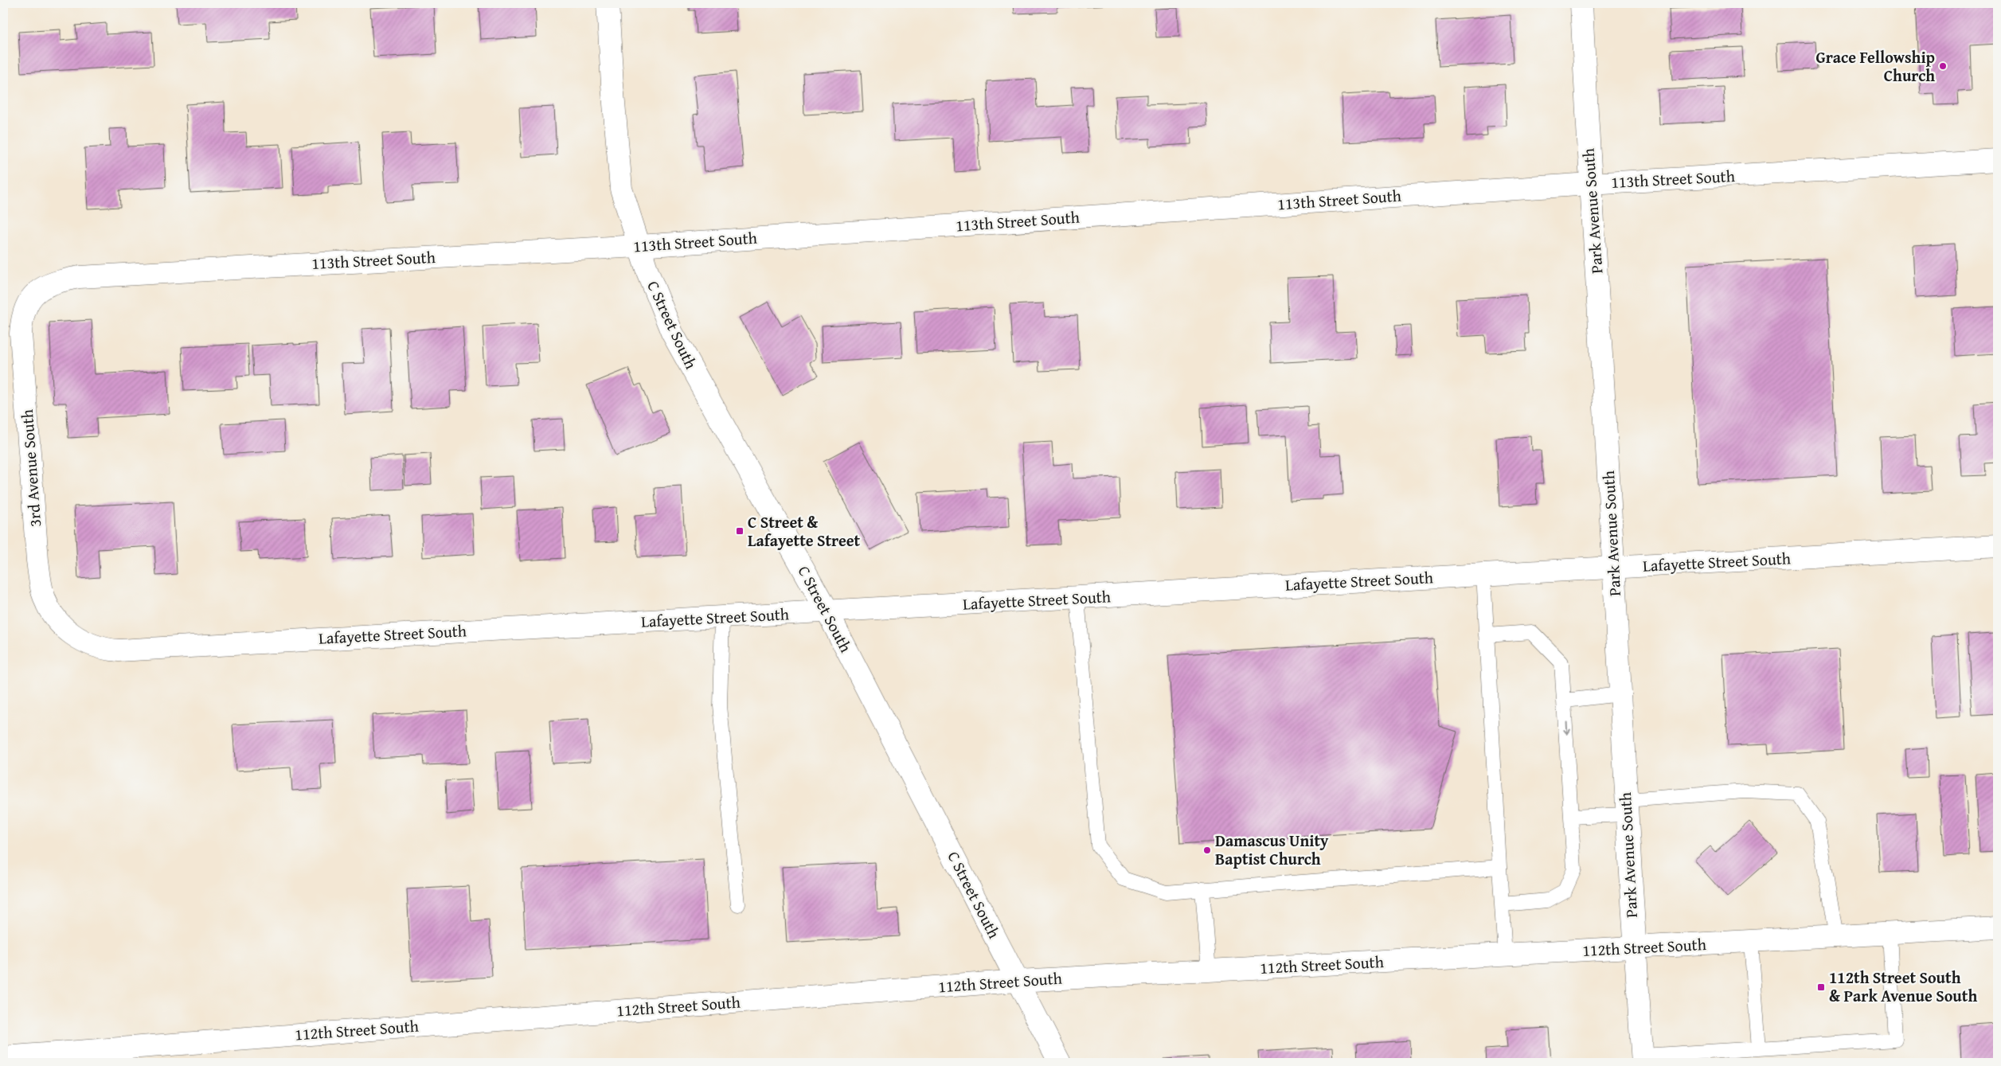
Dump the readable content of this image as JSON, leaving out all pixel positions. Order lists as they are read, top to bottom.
{
  "streets": {
    "street": [
      "113th Street South",
      "Park Avenue South",
      "C Street South",
      "3rd Avenue South",
      "Lafayette Street South",
      "112th Street South"
    ]
  },
  "crossings": [
    ["113th Street South", "Park Avenue South"],
    ["113th Street South", "C Street South"],
    ["113th Street South", "3rd Avenue South"],
    ["Park Avenue South", "Lafayette Street South"],
    ["Park Avenue South", "112th Street South"],
    ["C Street South", "Lafayette Street South"],
    ["C Street South", "112th Street South"],
    ["3rd Avenue South", "Lafayette Street South"]
  ],
  "places": {
    "other": ["Grace Fellowship Church", "Damascus Unity Baptist Church"],
    "transit": ["C Street & Lafayette Street", "112th Street South & Park Avenue South"]
  }
}
